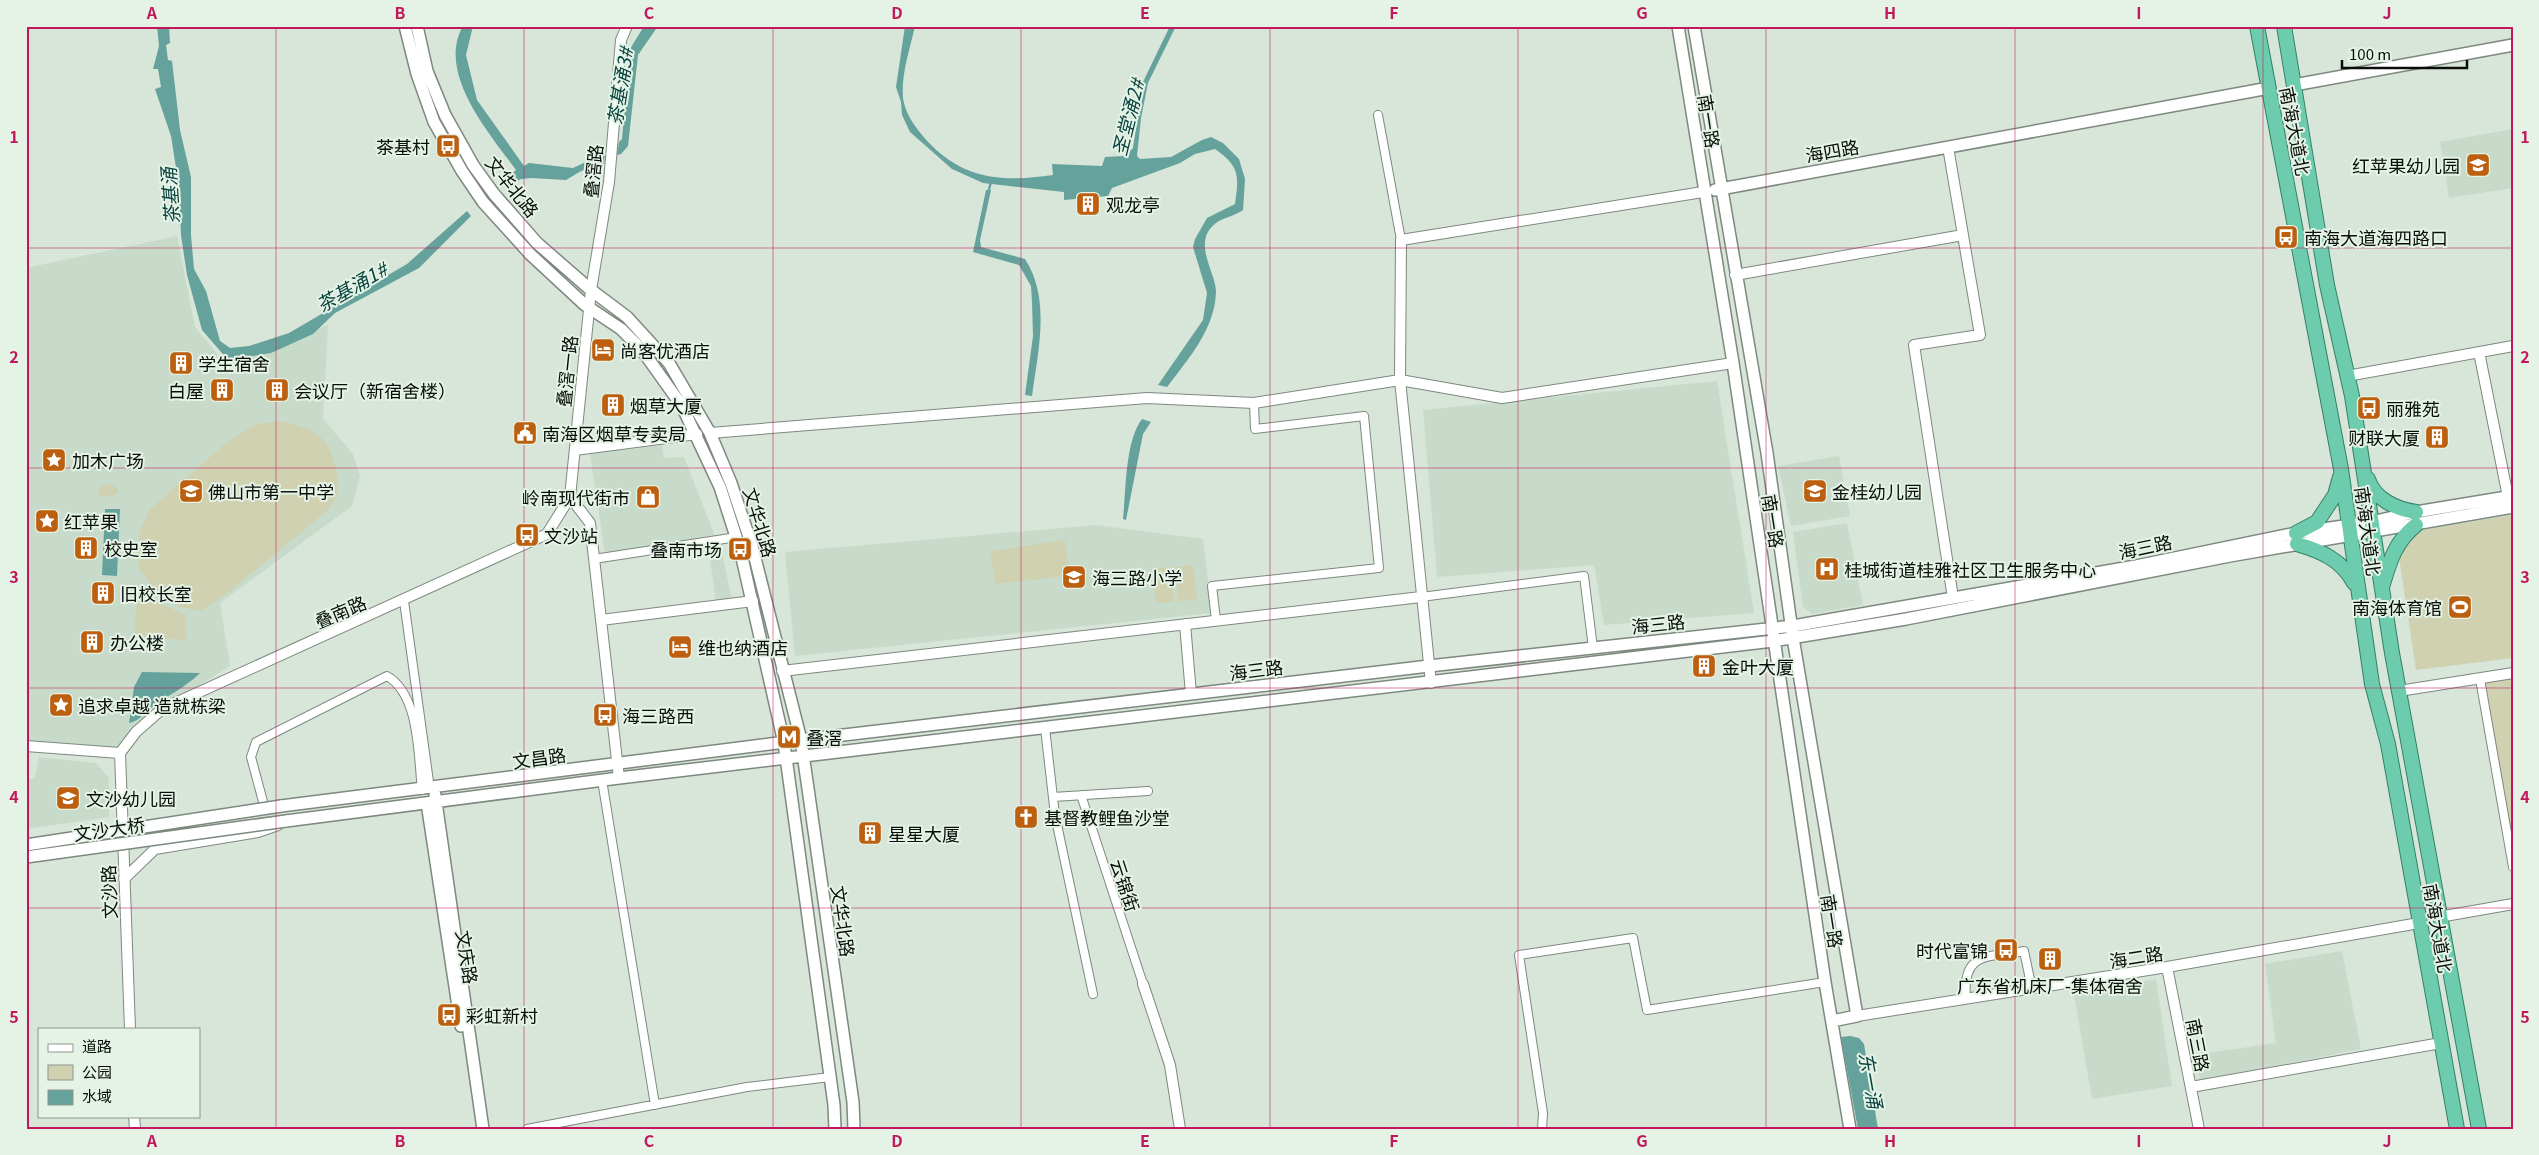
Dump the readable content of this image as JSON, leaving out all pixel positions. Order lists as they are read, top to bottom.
{
  "streets": {
    "highway": ["南海大道北"],
    "main road": [
      "南一路",
      "海四路",
      "文华北路",
      "海三路",
      "文昌路",
      "文沙大桥",
      "文庆路"
    ],
    "street": [
      "叠滘路",
      "叠滘一路",
      "叠南路",
      "云锦街",
      "文沙路",
      "海二路",
      "南三路"
    ]
  },
  "crossings": [
    ["南一路", "海四路"],
    ["南一路", "海三路"],
    ["南一路", "海二路"],
    ["南海大道北", "海四路"],
    ["南海大道北", "海三路"],
    ["南海大道北", "海二路"],
    ["叠滘路", "文华北路"],
    ["文华北路", "叠滘一路"],
    ["文华北路", "海三路"],
    ["文华北路", "文昌路"],
    ["叠滘一路", "叠南路"],
    ["海三路", "文昌路"],
    ["叠南路", "文沙路"],
    ["文昌路", "文沙大桥"],
    ["文昌路", "文庆路"],
    ["海二路", "南三路"]
  ],
  "water": [
    "茶基涌3#",
    "圣堂涌2#",
    "茶基涌",
    "茶基涌1#",
    "东一涌"
  ],
  "places": {
    "bus stop": [
      "茶基村",
      "南海大道海四路口",
      "丽雅苑",
      "文沙站",
      "叠南市场",
      "海三路西",
      "时代富锦",
      "彩虹新村"
    ],
    "school or university": [
      "红苹果幼儿园",
      "佛山市第一中学",
      "金桂幼儿园",
      "海三路小学",
      "文沙幼儿园"
    ],
    "building": [
      "观龙亭",
      "学生宿舍",
      "白屋",
      "会议厅（新宿舍楼）",
      "烟草大厦",
      "财联大厦",
      "校史室",
      "旧校长室",
      "办公楼",
      "金叶大厦",
      "星星大厦",
      "广东省机床厂-集体宿舍"
    ],
    "hotel": ["尚客优酒店", "维也纳酒店"],
    "public building": ["南海区烟草专卖局"],
    "place": ["加木广场", "红苹果", "追求卓越 造就栋梁"],
    "shop": ["岭南现代街市"],
    "hospital": ["桂城街道桂雅社区卫生服务中心"],
    "sports": ["南海体育馆"],
    "metro station": ["叠滘"],
    "church": ["基督教鲤鱼沙堂"]
  },
  "legend": ["道路", "公园", "水域"],
  "scale_bar": "100 m",
  "grid": {
    "columns": [
      "A",
      "B",
      "C",
      "D",
      "E",
      "F",
      "G",
      "H",
      "I",
      "J"
    ],
    "rows": [
      "1",
      "2",
      "3",
      "4",
      "5"
    ]
  }
}
